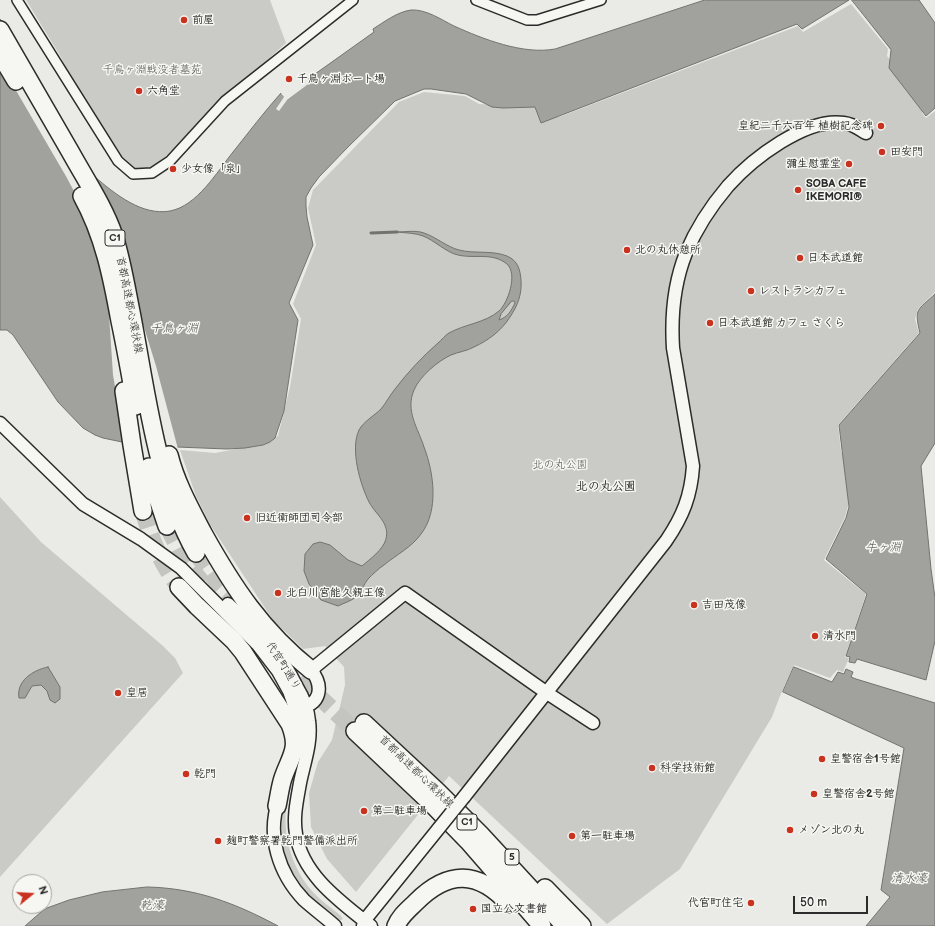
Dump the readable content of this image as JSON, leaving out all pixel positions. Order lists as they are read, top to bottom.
{
  "streets": {
    "highway": ["C1", "首都高速都心環状線", "5"],
    "street": ["代官町通り"]
  },
  "crossings": [
    ["C1", "首都高速都心環状線"],
    ["首都高速都心環状線", "5"]
  ],
  "districts": ["北の丸公園"],
  "water": [
    "千鳥ヶ淵",
    "牛ヶ淵",
    "清水濠",
    "乾濠"
  ],
  "parks": ["千鳥ヶ淵戦没者墓苑", "北の丸公園"],
  "places": [
    "前屋",
    "千鳥ヶ淵ボート場",
    "六角堂",
    "皇紀二千六百年 植樹記念碑",
    "田安門",
    "彌生慰霊堂",
    "少女像「泉」",
    "SOBA CAFE IKEMORI®",
    "北の丸休憩所",
    "日本武道館",
    "レストランカフェ",
    "日本武道館 カフェ さくら",
    "旧近衛師団司令部",
    "北白川宮能久親王像",
    "吉田茂像",
    "清水門",
    "皇居",
    "皇警宿舎1号館",
    "科学技術館",
    "乾門",
    "皇警宿舎2号館",
    "第二駐車場",
    "メゾン北の丸",
    "第一駐車場",
    "麹町警察署乾門警備派出所",
    "代官町住宅",
    "国立公文書館"
  ],
  "scale_bar": "50 m",
  "north": "right"
}
